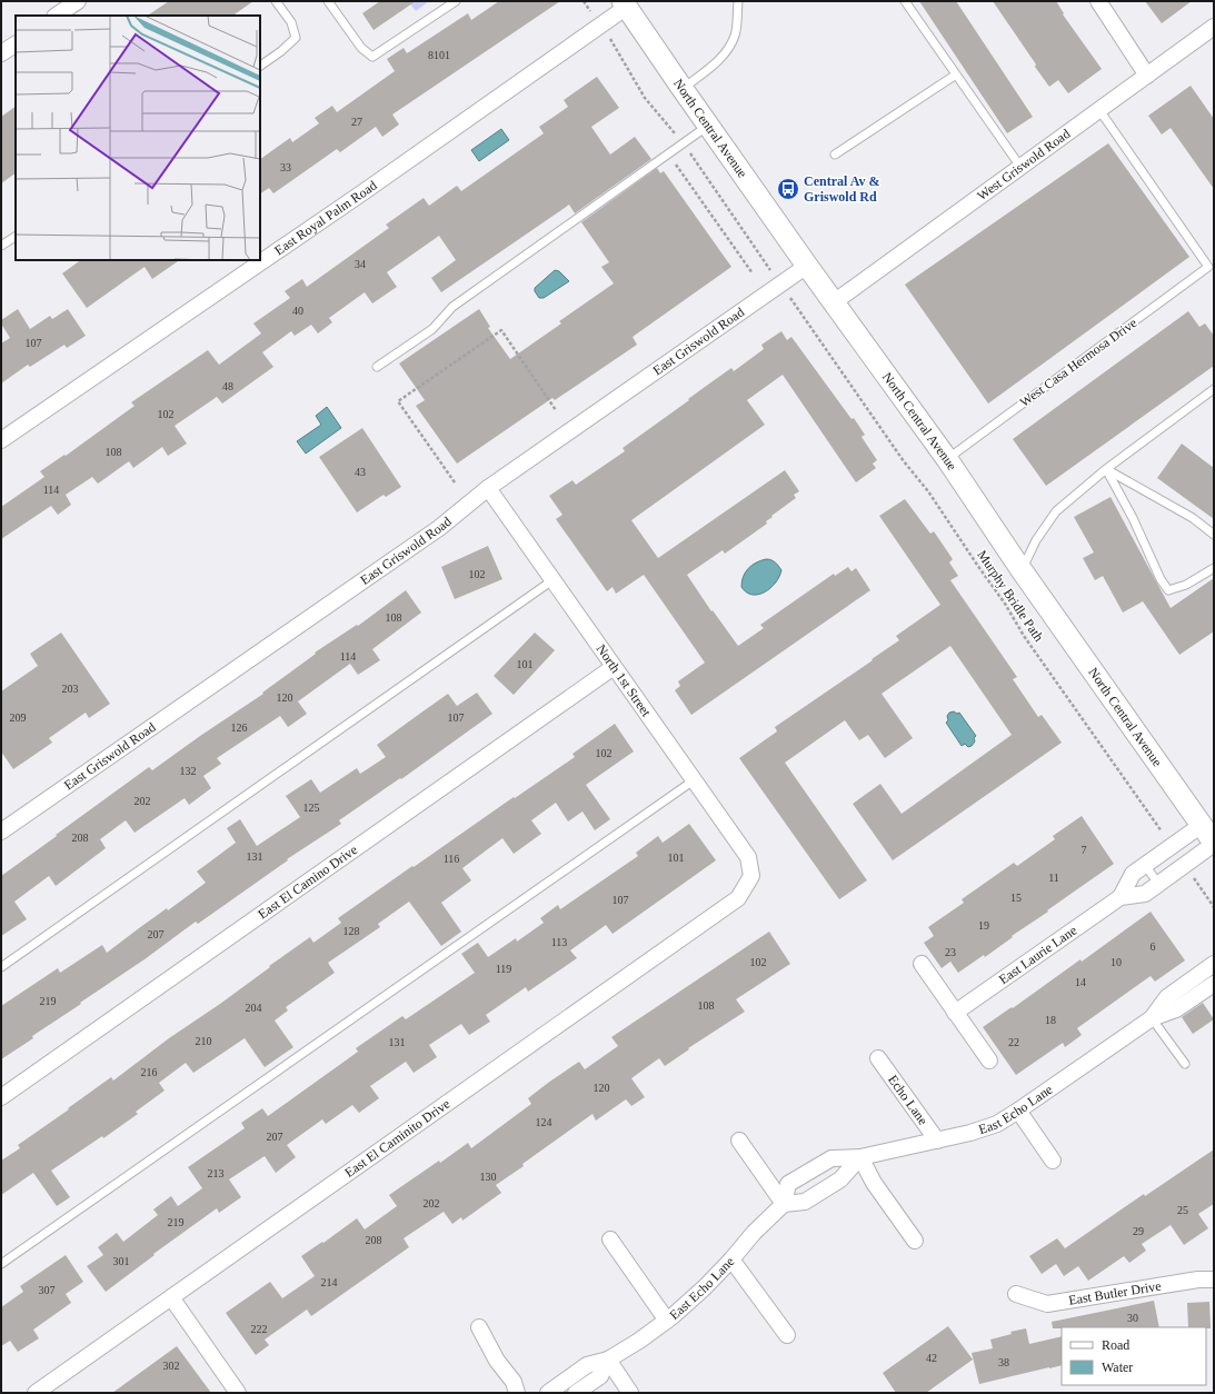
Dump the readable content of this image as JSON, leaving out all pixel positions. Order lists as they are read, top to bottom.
{
  "streets": {
    "main road": ["North Central Avenue"],
    "street": [
      "West Griswold Road",
      "East Royal Palm Road",
      "East Griswold Road",
      "North 1st Street",
      "East El Camino Drive",
      "East Laurie Lane",
      "Echo Lane",
      "East Echo Lane",
      "East El Caminito Drive",
      "East Butler Drive"
    ],
    "lane": ["West Casa Hermosa Drive"],
    "path": ["Murphy Bridle Path"]
  },
  "crossings": [
    ["North Central Avenue", "West Griswold Road"],
    ["North Central Avenue", "East Royal Palm Road"],
    ["North Central Avenue", "East Griswold Road"],
    ["North Central Avenue", "West Casa Hermosa Drive"],
    ["North Central Avenue", "East Laurie Lane"],
    ["West Griswold Road", "West Casa Hermosa Drive"],
    ["East Griswold Road", "North 1st Street"],
    ["Murphy Bridle Path", "East Laurie Lane"],
    ["North 1st Street", "East El Camino Drive"],
    ["North 1st Street", "East El Caminito Drive"],
    ["Echo Lane", "East Echo Lane"]
  ],
  "places": {
    "bus stop": ["Central Av & Griswold Rd"]
  },
  "house_numbers": [
    "8101",
    "27",
    "33",
    "34",
    "40",
    "107",
    "48",
    "102",
    "108",
    "43",
    "114",
    "102",
    "108",
    "114",
    "101",
    "203",
    "120",
    "209",
    "107",
    "126",
    "102",
    "132",
    "202",
    "125",
    "208",
    "7",
    "131",
    "101",
    "116",
    "11",
    "15",
    "107",
    "19",
    "128",
    "207",
    "113",
    "6",
    "23",
    "102",
    "10",
    "119",
    "14",
    "219",
    "108",
    "204",
    "18",
    "210",
    "131",
    "22",
    "216",
    "120",
    "124",
    "207",
    "213",
    "130",
    "202",
    "25",
    "219",
    "29",
    "208",
    "301",
    "214",
    "307",
    "30",
    "222",
    "42",
    "38",
    "302"
  ],
  "legend": ["Road", "Water"]
}
